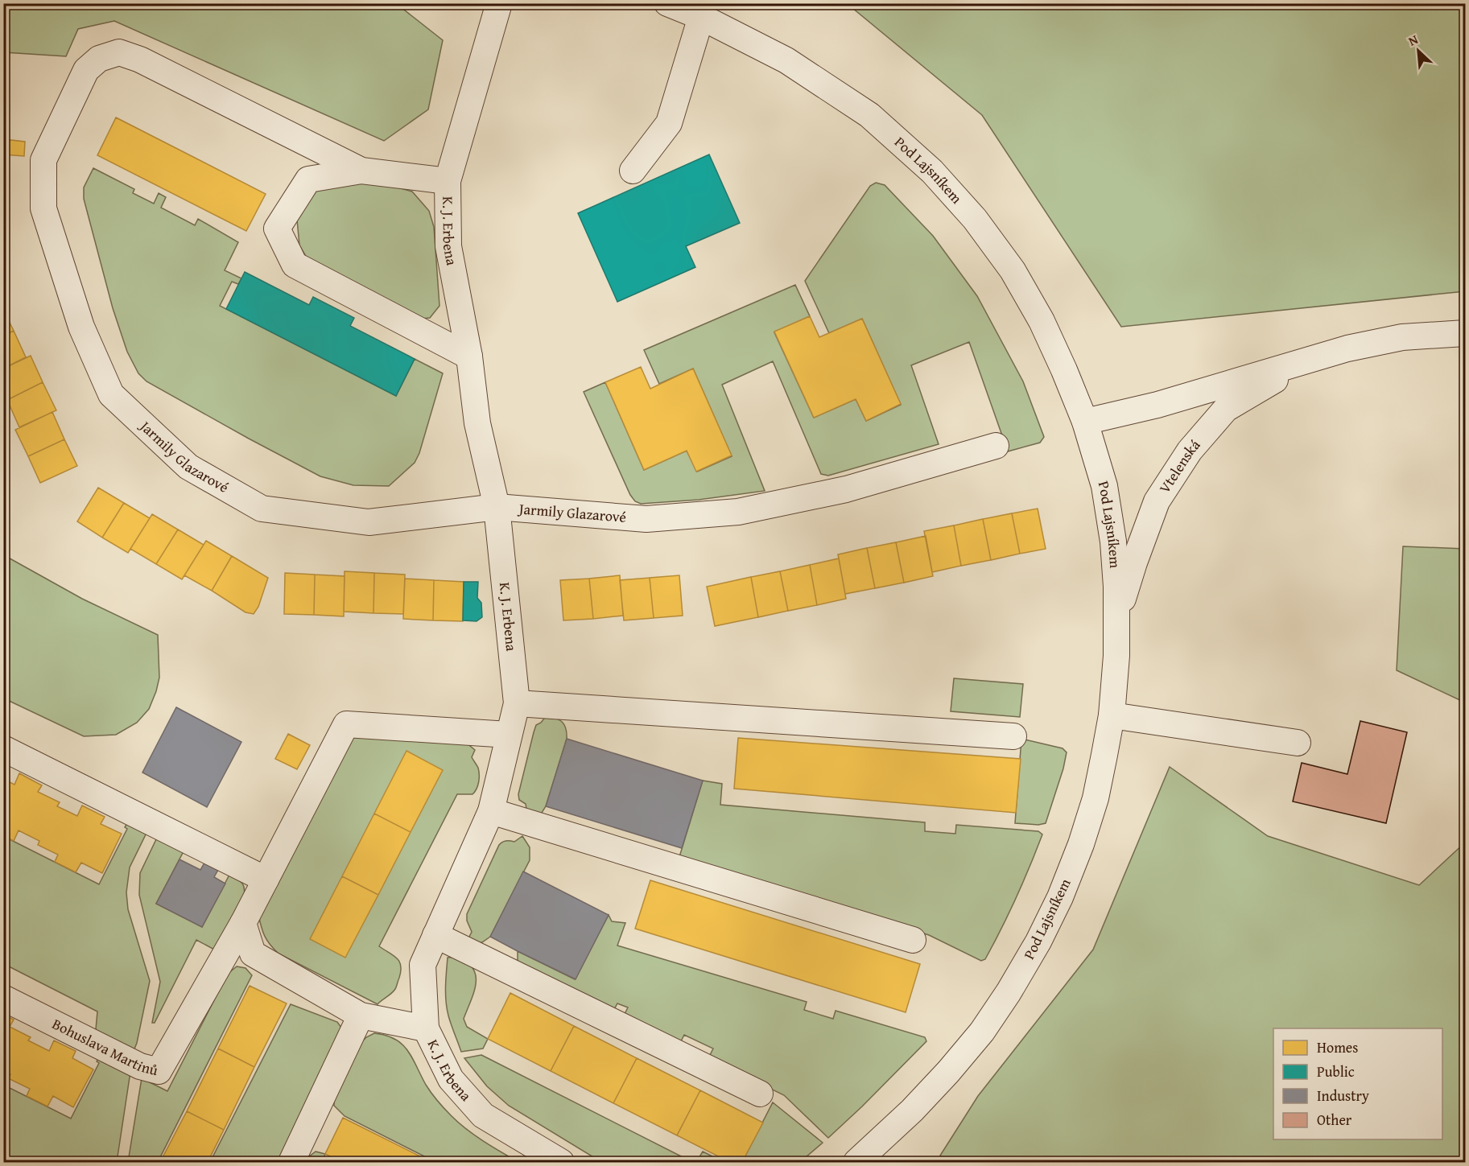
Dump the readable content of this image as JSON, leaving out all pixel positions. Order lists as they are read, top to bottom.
{
  "streets": {
    "street": [
      "Pod Lajsníkem",
      "K. J. Erbena",
      "Jarmily Glazarové",
      "Vtelenská",
      "Bohuslava Martinů"
    ]
  },
  "crossings": [
    ["Pod Lajsníkem", "Vtelenská"],
    ["K. J. Erbena", "Jarmily Glazarové"]
  ],
  "legend": [
    "Homes",
    "Public",
    "Industry",
    "Other"
  ],
  "north": "top left"
}
